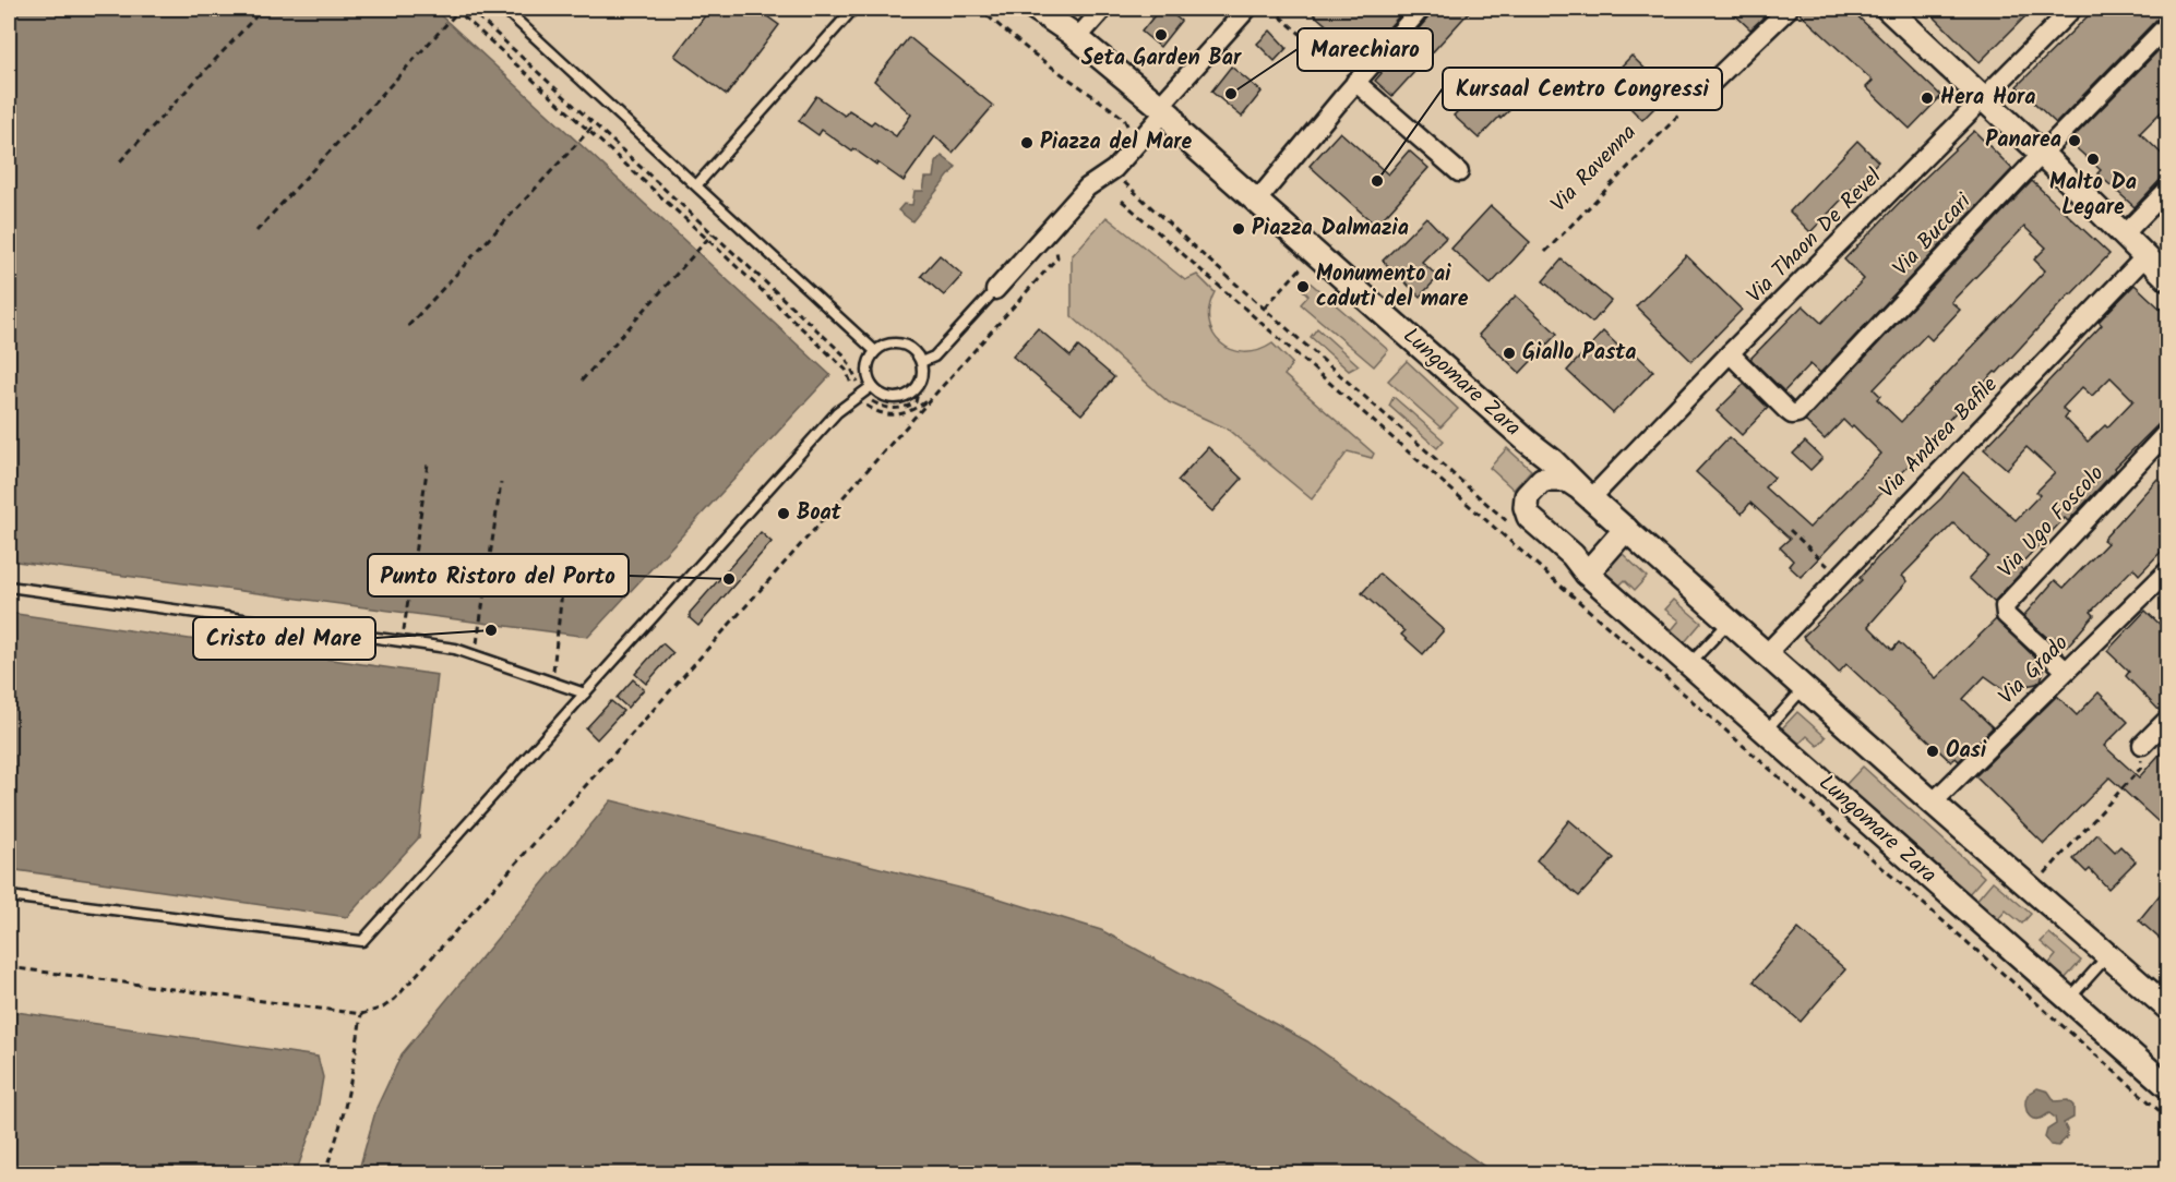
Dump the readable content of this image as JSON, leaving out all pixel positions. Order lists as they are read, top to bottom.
{
  "streets": {
    "street": [
      "Via Buccari",
      "Via Thaon De Revel",
      "Lungomare Zara",
      "Via Andrea Bafile",
      "Via Ugo Foscolo",
      "Via Grado"
    ],
    "path": ["Via Ravenna"]
  },
  "crossings": [
    ["Via Buccari", "Via Thaon De Revel"],
    ["Via Thaon De Revel", "Lungomare Zara"],
    ["Lungomare Zara", "Via Andrea Bafile"],
    ["Lungomare Zara", "Via Grado"],
    ["Via Ugo Foscolo", "Via Grado"]
  ],
  "places": [
    "Seta Garden Bar",
    "Marechiaro",
    "Hera Hora",
    "Panarea",
    "Piazza del Mare",
    "Malto Da Legare",
    "Kursaal Centro Congressi",
    "Piazza Dalmazia",
    "Monumento ai caduti del mare",
    "Giallo Pasta",
    "Boat",
    "Punto Ristoro del Porto",
    "Cristo del Mare",
    "Oasi"
  ]
}
